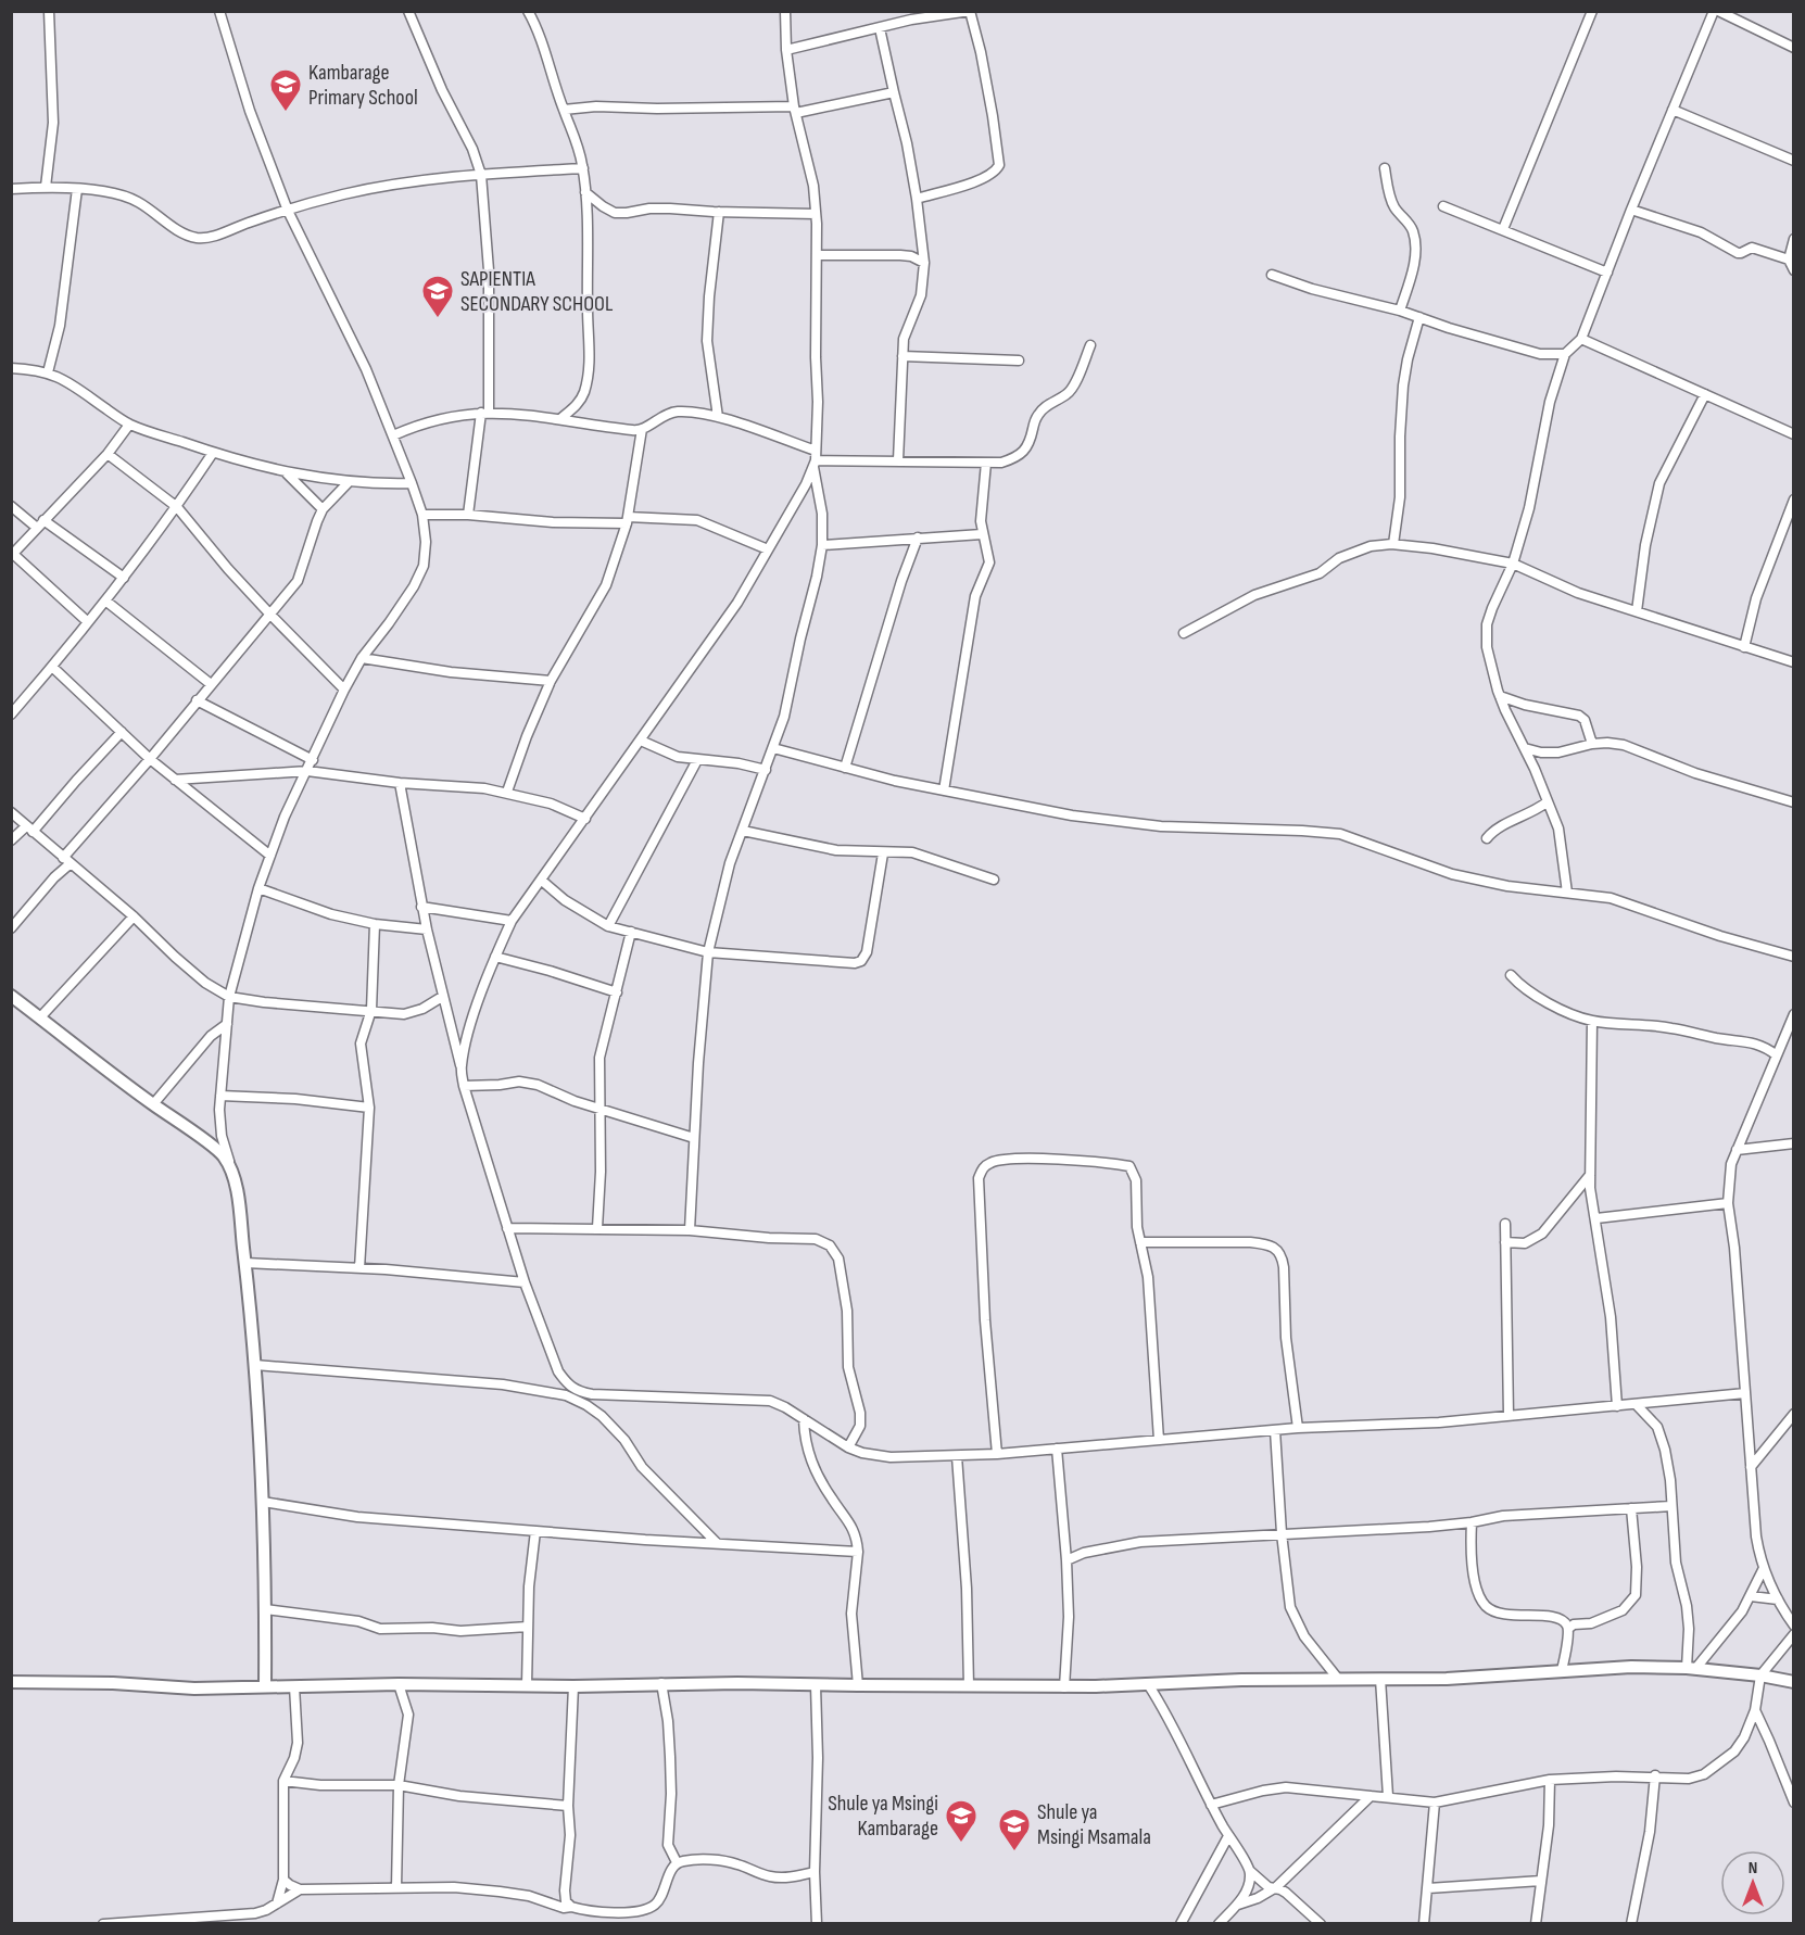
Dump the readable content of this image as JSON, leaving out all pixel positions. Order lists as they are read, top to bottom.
{
  "places": {
    "school or university": [
      "Kambarage Primary School",
      "SAPIENTIA SECONDARY SCHOOL",
      "Shule ya Msingi Kambarage",
      "Shule ya Msingi Msamala"
    ]
  },
  "north": "top"
}
